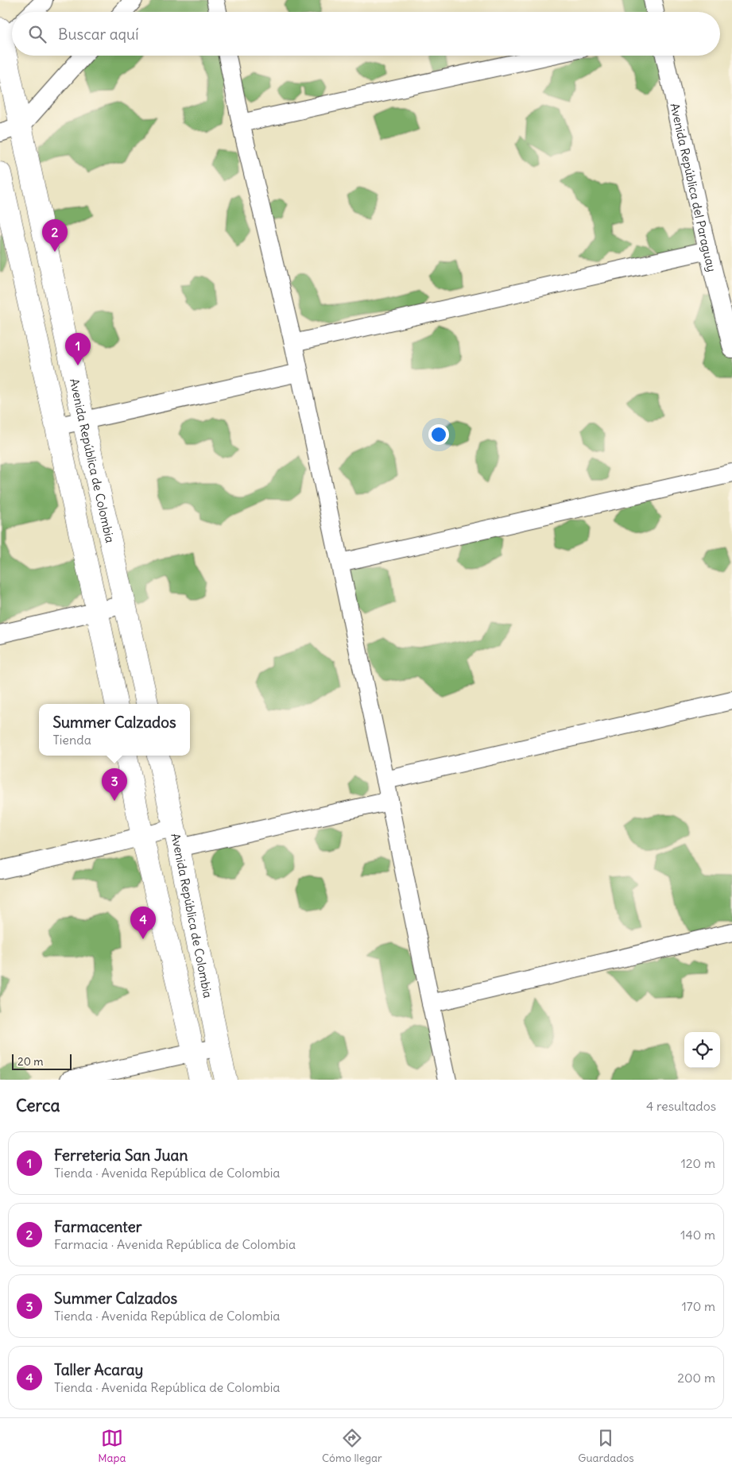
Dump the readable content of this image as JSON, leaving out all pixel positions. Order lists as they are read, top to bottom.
{
  "streets": {
    "street": ["Avenida República del Paraguay", "Avenida República de Colombia"]
  },
  "scale_bar": "20 m",
  "page": {
    "search": "Buscar aquí",
    "pins": [
      "2",
      "1",
      "3",
      "4"
    ],
    "popup": ["Summer Calzados", "Tienda"],
    "scale": "20 m",
    "heading": ["Cerca", "4 resultados"],
    "list": [
      {
        "mark": "1",
        "name": "Ferreteria San Juan",
        "note": "Tienda · Avenida República de Colombia",
        "value": "120 m"
      },
      {
        "mark": "2",
        "name": "Farmacenter",
        "note": "Farmacia · Avenida República de Colombia",
        "value": "140 m"
      },
      {
        "mark": "3",
        "name": "Summer Calzados",
        "note": "Tienda · Avenida República de Colombia",
        "value": "170 m"
      },
      {
        "mark": "4",
        "name": "Taller Acaray",
        "note": "Tienda · Avenida República de Colombia",
        "value": "200 m"
      }
    ],
    "nav": ["Mapa", "Cómo llegar", "Guardados"]
  }
}
